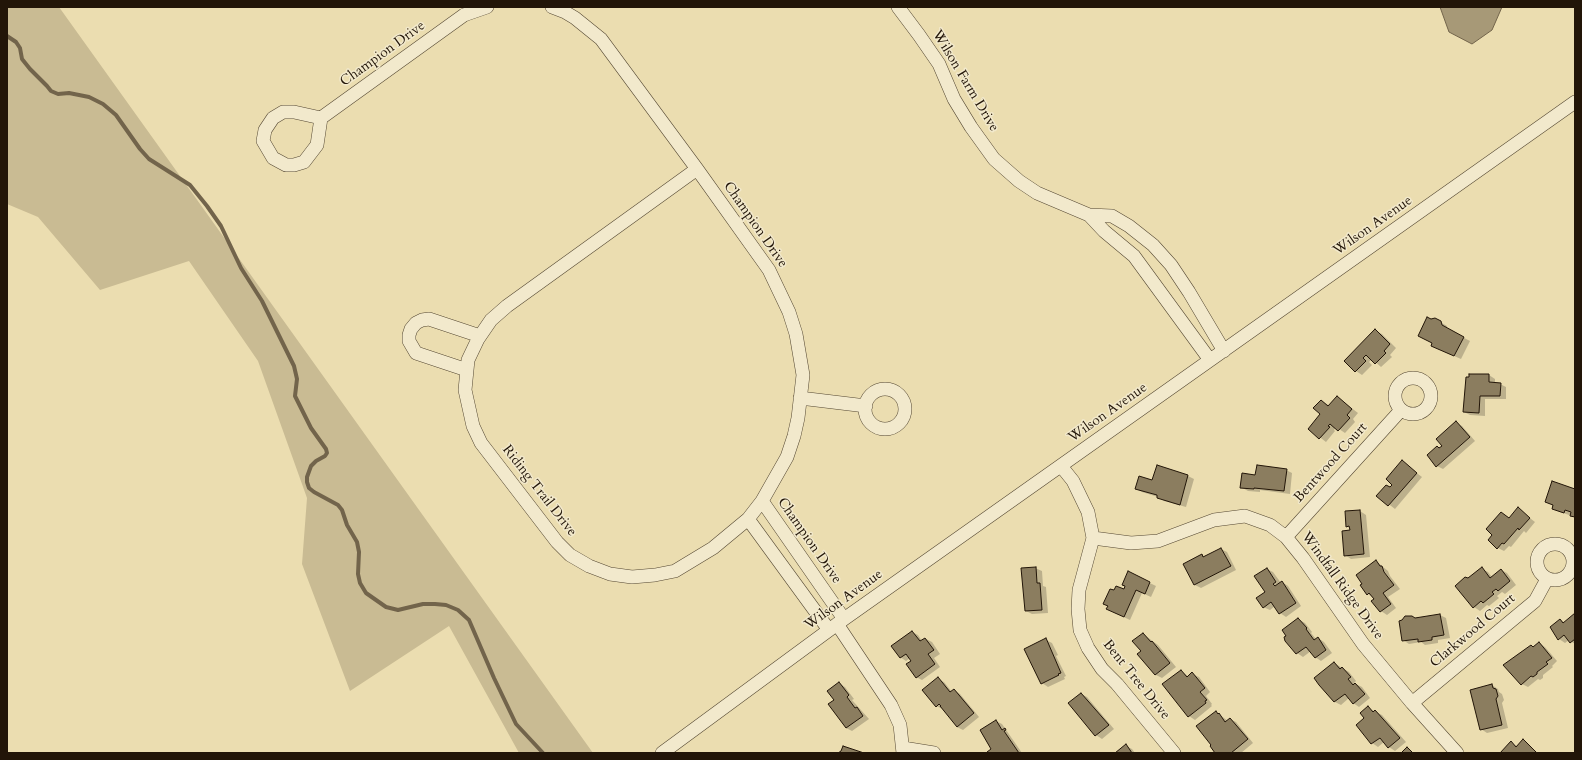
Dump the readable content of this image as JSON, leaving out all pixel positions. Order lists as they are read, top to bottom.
{
  "streets": {
    "street": [
      "Champion Drive",
      "Wilson Farm Drive",
      "Wilson Avenue",
      "Bentwood Court",
      "Riding Trail Drive",
      "Windfall Ridge Drive",
      "Clarkwood Court",
      "Bent Tree Drive"
    ]
  },
  "crossings": [
    ["Champion Drive", "Wilson Avenue"],
    ["Champion Drive", "Riding Trail Drive"],
    ["Wilson Farm Drive", "Wilson Avenue"],
    ["Wilson Avenue", "Bent Tree Drive"],
    ["Bentwood Court", "Windfall Ridge Drive"],
    ["Windfall Ridge Drive", "Clarkwood Court"],
    ["Windfall Ridge Drive", "Bent Tree Drive"]
  ]
}
